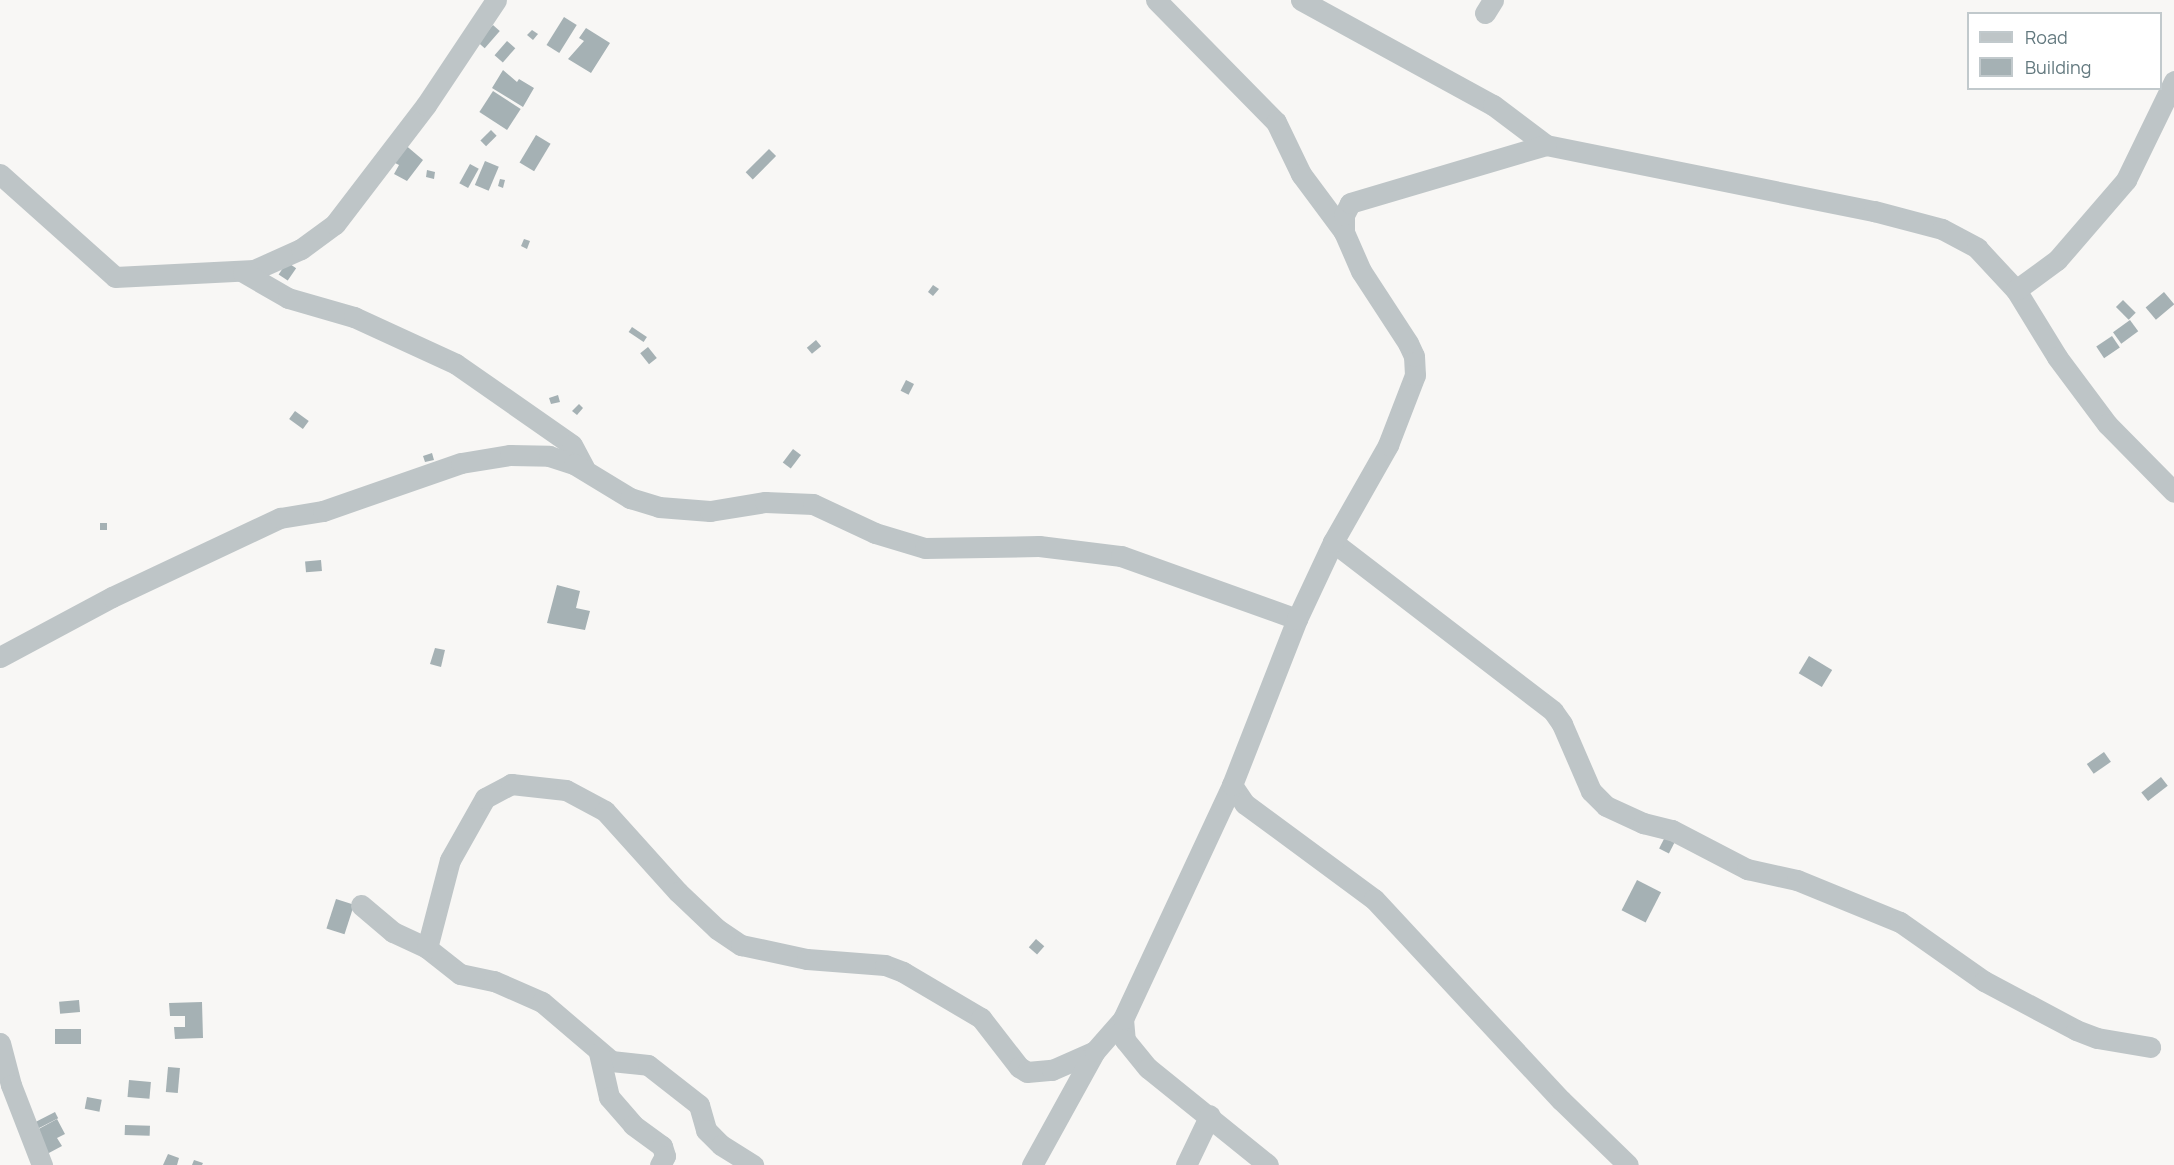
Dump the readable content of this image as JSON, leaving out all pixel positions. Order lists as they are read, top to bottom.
{
  "legend": ["Road", "Building"]
}
